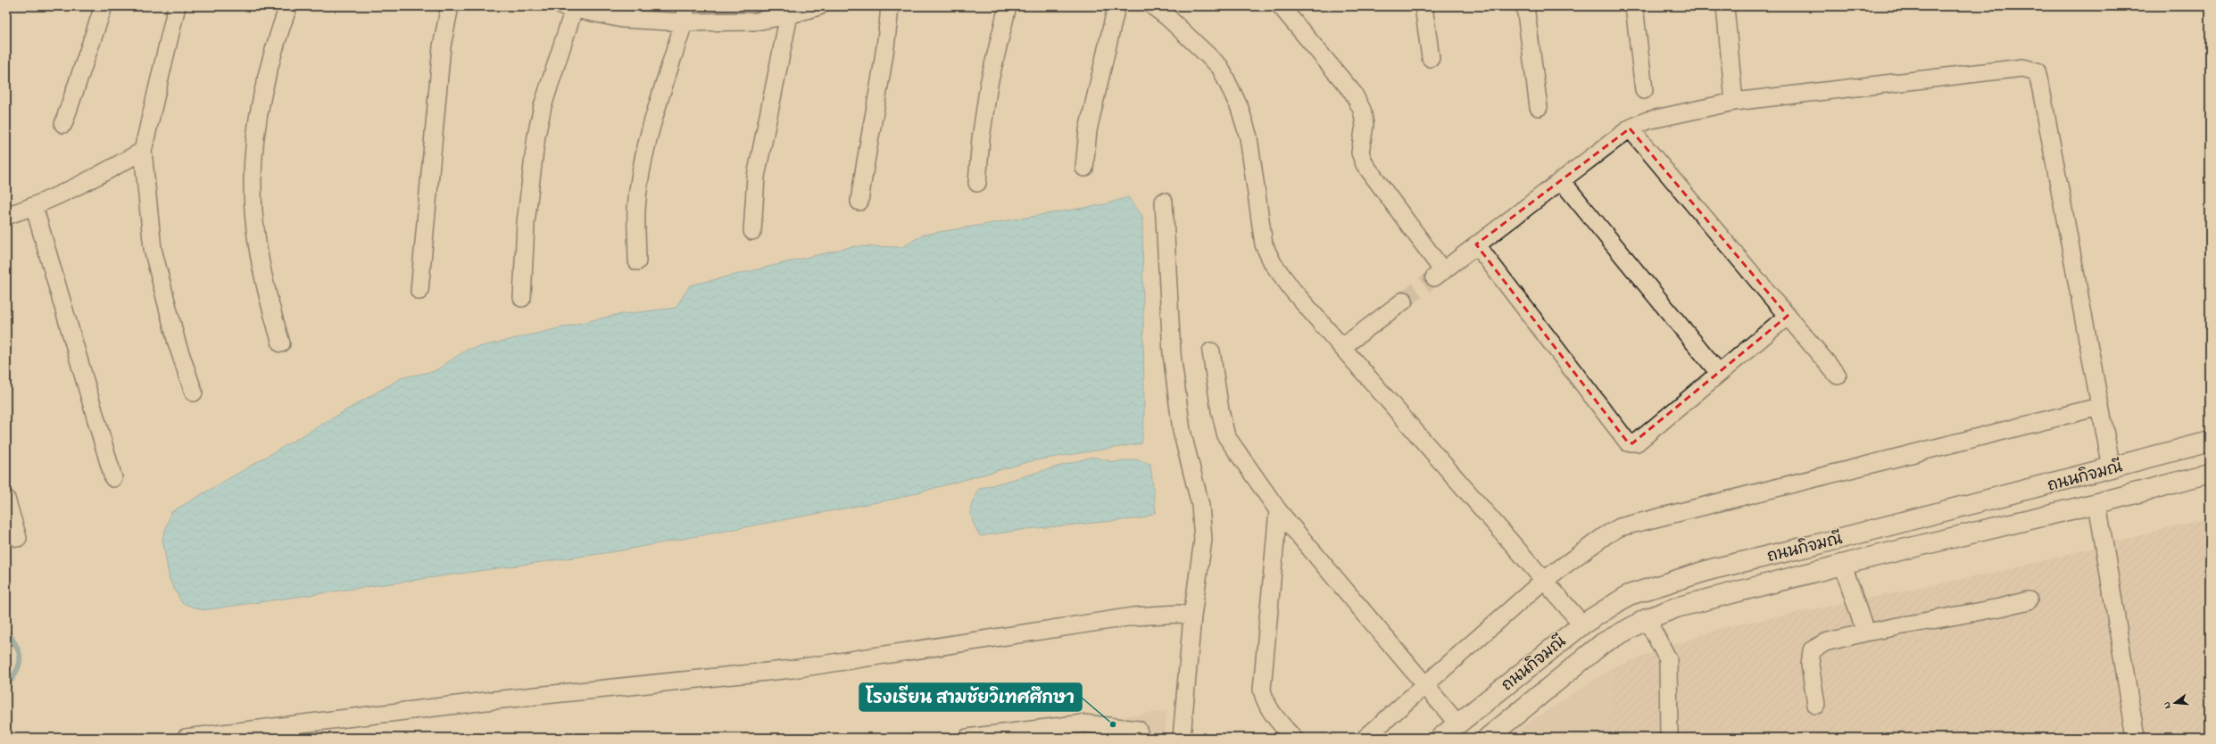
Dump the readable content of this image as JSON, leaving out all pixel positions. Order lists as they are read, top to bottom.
{
  "streets": {
    "main road": ["ถนนกิจมณี"]
  },
  "places": ["โรงเรียน สามชัยวิเทศศึกษา"],
  "north": "left"
}
